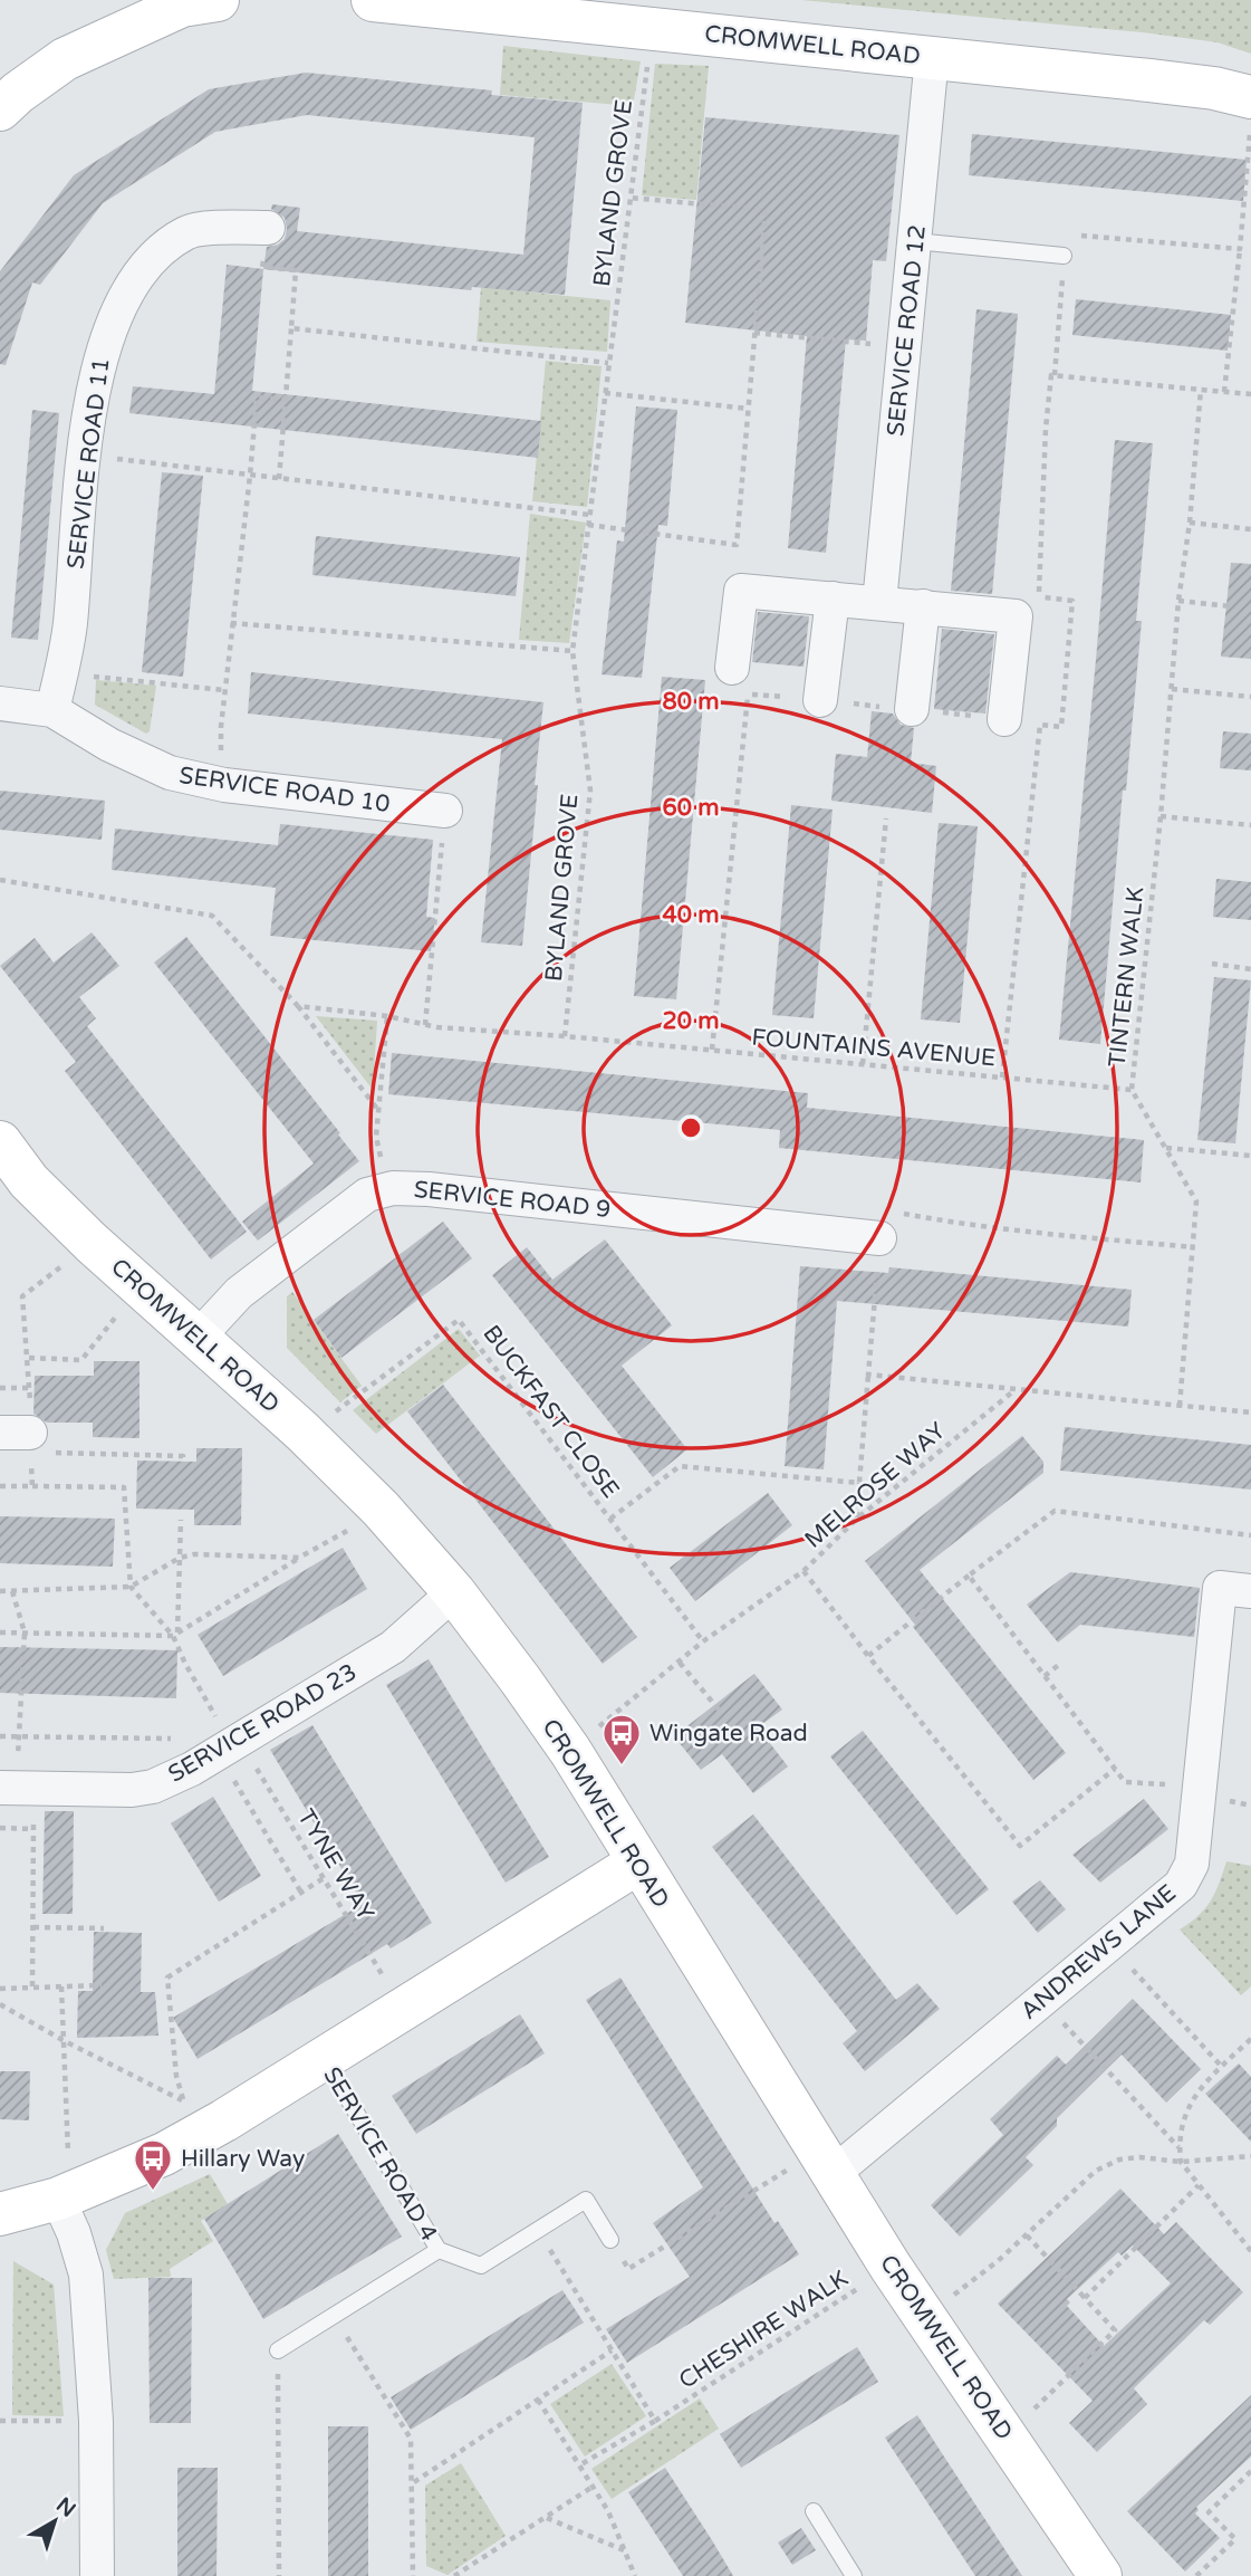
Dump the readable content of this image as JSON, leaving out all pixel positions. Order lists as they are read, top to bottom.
{
  "streets": {
    "street": [
      "CROMWELL ROAD",
      "SERVICE ROAD 12",
      "SERVICE ROAD 11",
      "SERVICE ROAD 10",
      "SERVICE ROAD 9",
      "SERVICE ROAD 23",
      "ANDREWS LANE"
    ],
    "lane": ["SERVICE ROAD 4"],
    "path": [
      "BYLAND GROVE",
      "TINTERN WALK",
      "FOUNTAINS AVENUE",
      "BUCKFAST CLOSE",
      "MELROSE WAY",
      "TYNE WAY",
      "CHESHIRE WALK"
    ]
  },
  "crossings": [
    ["CROMWELL ROAD", "BYLAND GROVE"],
    ["CROMWELL ROAD", "SERVICE ROAD 12"],
    ["CROMWELL ROAD", "SERVICE ROAD 9"],
    ["CROMWELL ROAD", "BUCKFAST CLOSE"],
    ["CROMWELL ROAD", "MELROSE WAY"],
    ["CROMWELL ROAD", "SERVICE ROAD 23"],
    ["CROMWELL ROAD", "ANDREWS LANE"],
    ["CROMWELL ROAD", "CHESHIRE WALK"],
    ["BYLAND GROVE", "FOUNTAINS AVENUE"],
    ["SERVICE ROAD 11", "SERVICE ROAD 10"],
    ["TINTERN WALK", "FOUNTAINS AVENUE"],
    ["BUCKFAST CLOSE", "MELROSE WAY"],
    ["SERVICE ROAD 23", "TYNE WAY"]
  ],
  "places": {
    "bus stop": ["Wingate Road", "Hillary Way"]
  },
  "north": "top right",
  "rings": [
    "80 m",
    "60 m",
    "40 m",
    "20 m"
  ]
}
